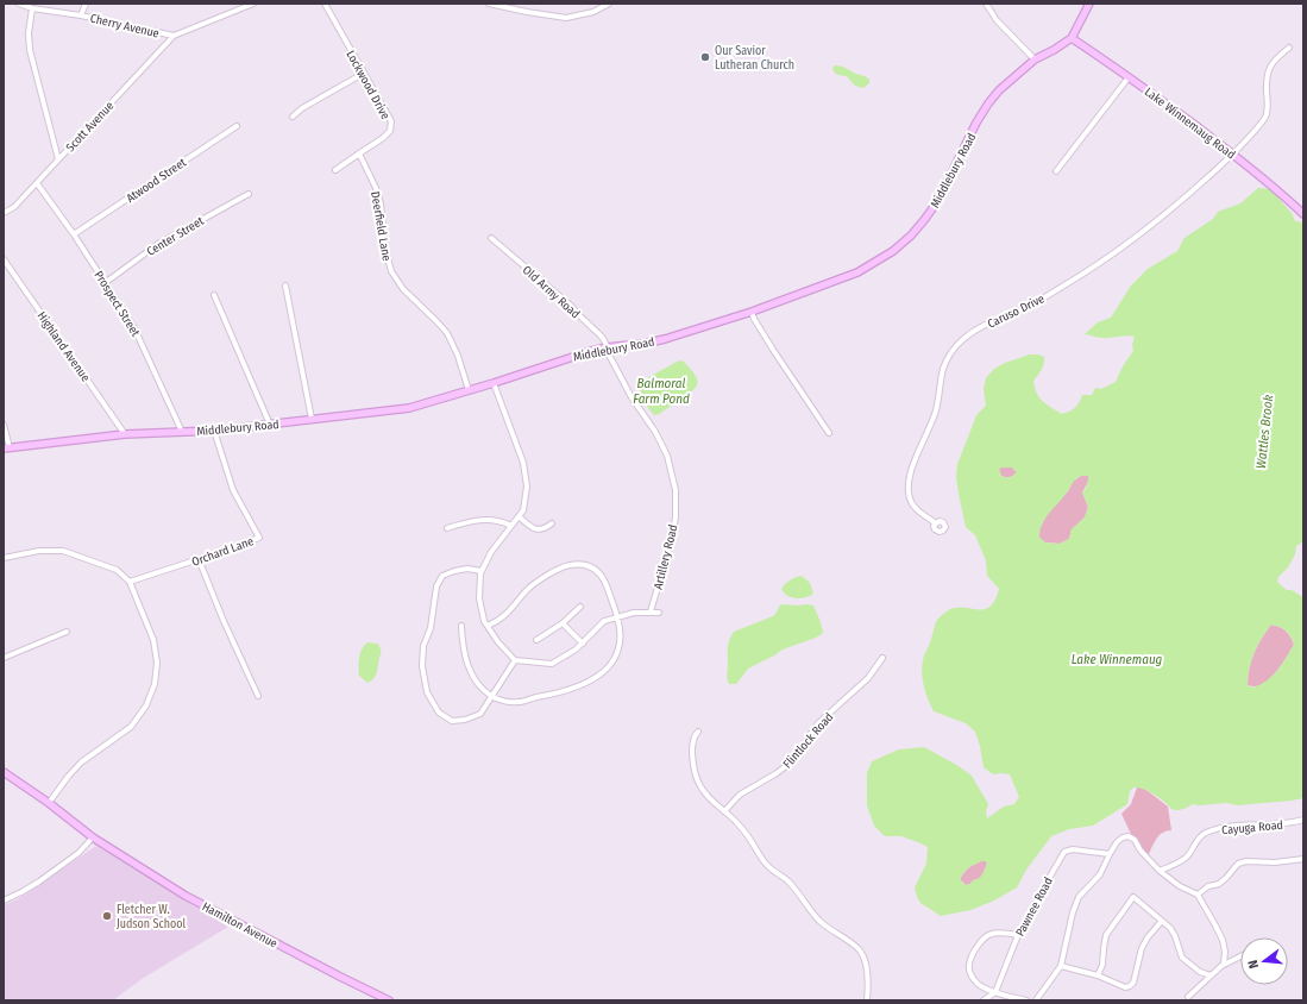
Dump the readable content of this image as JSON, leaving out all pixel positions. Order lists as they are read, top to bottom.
{
  "streets": {
    "street": [
      "Cherry Avenue",
      "Lockwood Drive",
      "Lake Winnemaug Road",
      "Scott Avenue",
      "Middlebury Road",
      "Atwood Street",
      "Deerfield Lane",
      "Center Street",
      "Old Army Road",
      "Prospect Street",
      "Caruso Drive",
      "Highland Avenue",
      "Orchard Lane",
      "Artillery Road",
      "Flintlock Road",
      "Cayuga Road",
      "Pawnee Road",
      "Hamilton Avenue"
    ]
  },
  "crossings": [
    ["Cherry Avenue", "Scott Avenue"],
    ["Lockwood Drive", "Deerfield Lane"],
    ["Lake Winnemaug Road", "Middlebury Road"],
    ["Lake Winnemaug Road", "Caruso Drive"],
    ["Scott Avenue", "Prospect Street"],
    ["Middlebury Road", "Deerfield Lane"],
    ["Middlebury Road", "Old Army Road"],
    ["Middlebury Road", "Prospect Street"],
    ["Middlebury Road", "Highland Avenue"],
    ["Middlebury Road", "Orchard Lane"],
    ["Middlebury Road", "Artillery Road"],
    ["Atwood Street", "Prospect Street"],
    ["Center Street", "Prospect Street"],
    ["Old Army Road", "Artillery Road"]
  ],
  "water": ["Balmoral Farm Pond", "Wattles Brook", "Lake Winnemaug"],
  "places": ["Our Savior Lutheran Church", "Fletcher W. Judson School"],
  "north": "left"
}
